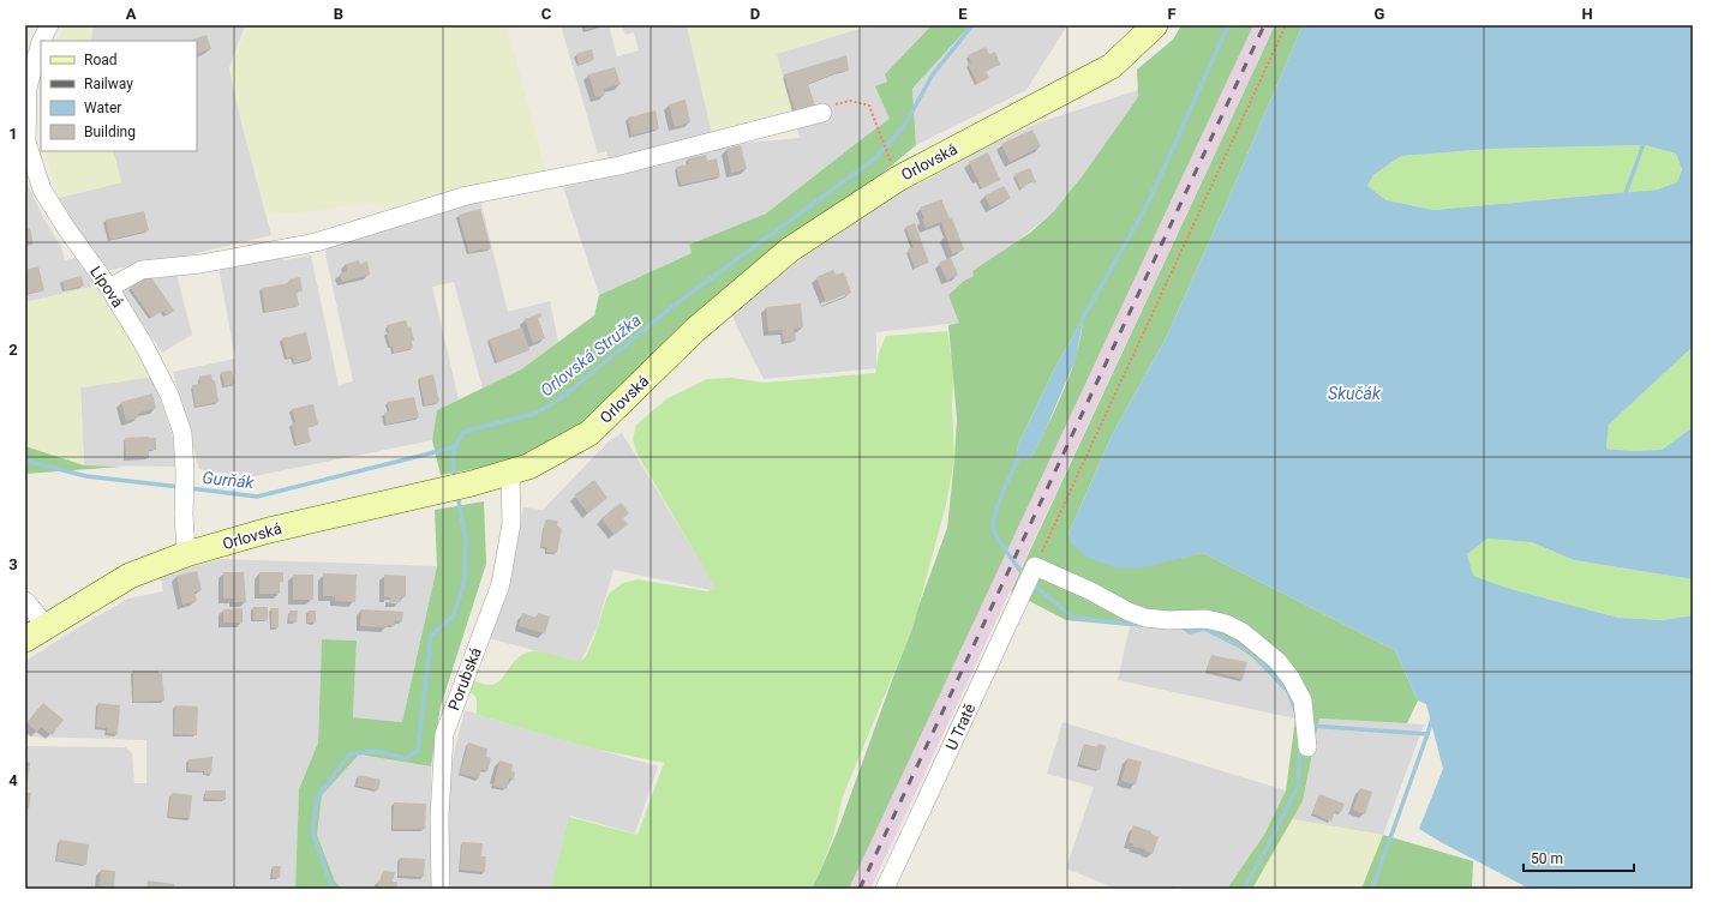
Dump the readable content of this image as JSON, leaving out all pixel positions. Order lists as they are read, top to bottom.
{
  "streets": {
    "main road": ["Orlovská"],
    "street": ["Lípová", "Porubská", "U Tratě"]
  },
  "crossings": [
    ["Orlovská", "Lípová"],
    ["Orlovská", "Porubská"]
  ],
  "water": ["Orlovská Stružka", "Skučák", "Gurňák"],
  "legend": [
    "Road",
    "Railway",
    "Water",
    "Building"
  ],
  "scale_bar": "50 m",
  "grid": {
    "columns": [
      "A",
      "B",
      "C",
      "D",
      "E",
      "F",
      "G",
      "H"
    ],
    "rows": [
      "1",
      "2",
      "3",
      "4"
    ]
  }
}
